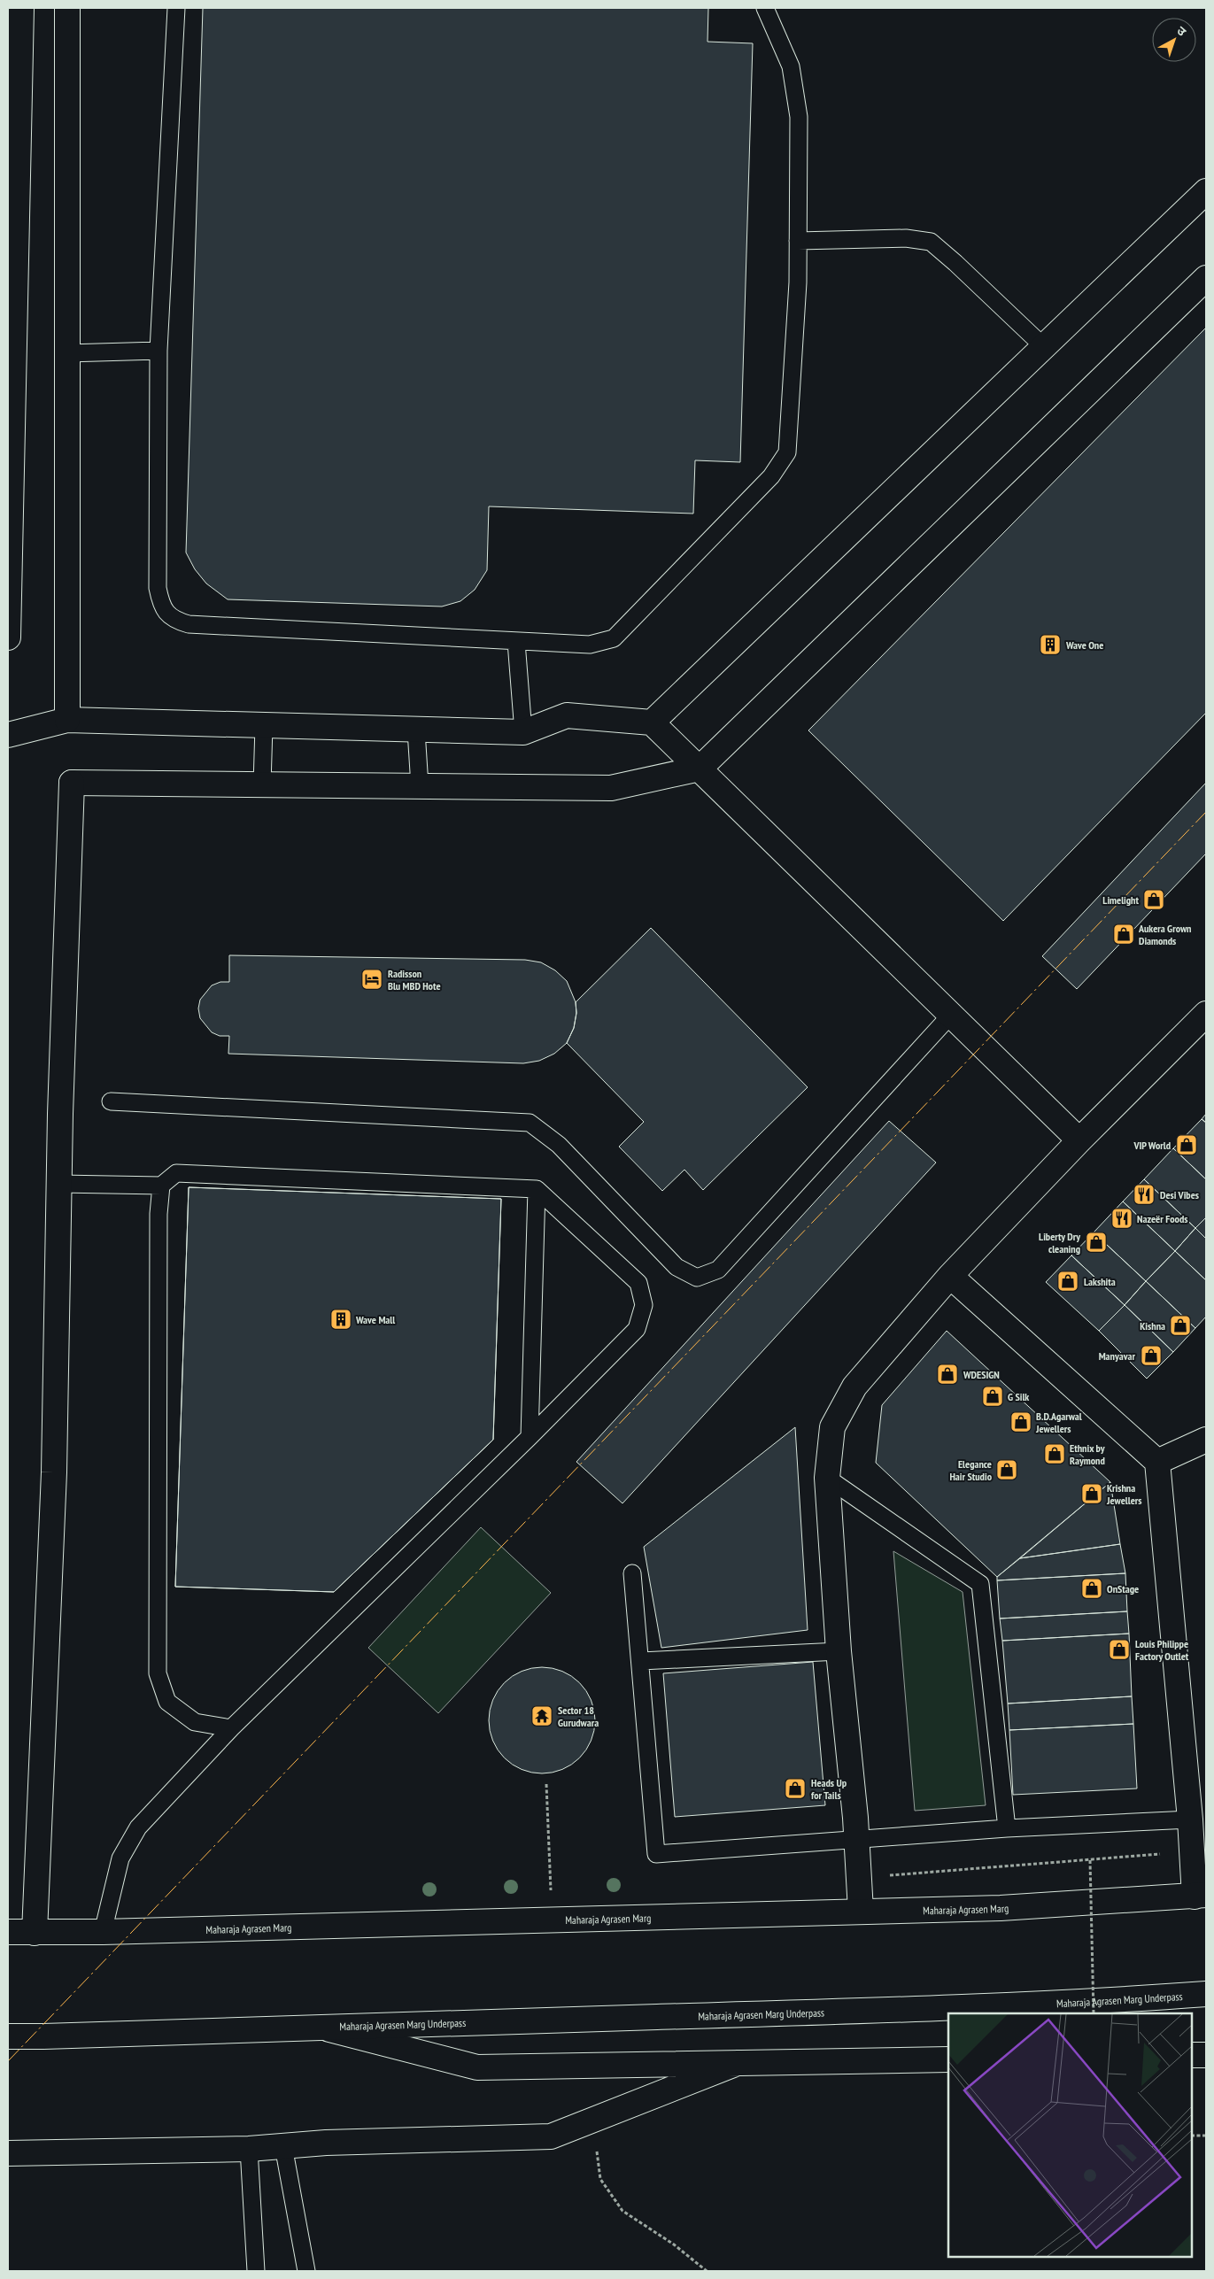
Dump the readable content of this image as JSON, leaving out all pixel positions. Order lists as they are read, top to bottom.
{
  "streets": {
    "street": ["Maharaja Agrasen Marg", "Maharaja Agrasen Marg Underpass"]
  },
  "places": {
    "building": ["Wave One", "Wave Mall"],
    "shop": [
      "Limelight",
      "Aukera Grown Diamonds",
      "VIP World",
      "Liberty Dry cleaning",
      "Lakshita",
      "Kishna",
      "Manyavar",
      "WDESIGN",
      "G Silk",
      "B.D.Agarwal Jewellers",
      "Ethnix by Raymond",
      "Elegance Hair Studio",
      "Krishna Jewellers",
      "OnStage",
      "Louis Philippe Factory Outlet",
      "Heads Up for Tails"
    ],
    "hotel": ["Radisson Blu MBD Hote"],
    "restaurant": ["Desi Vibes", "Nazeër Foods"],
    "temple": ["Sector 18 Gurudwara"]
  },
  "north": "top right"
}
